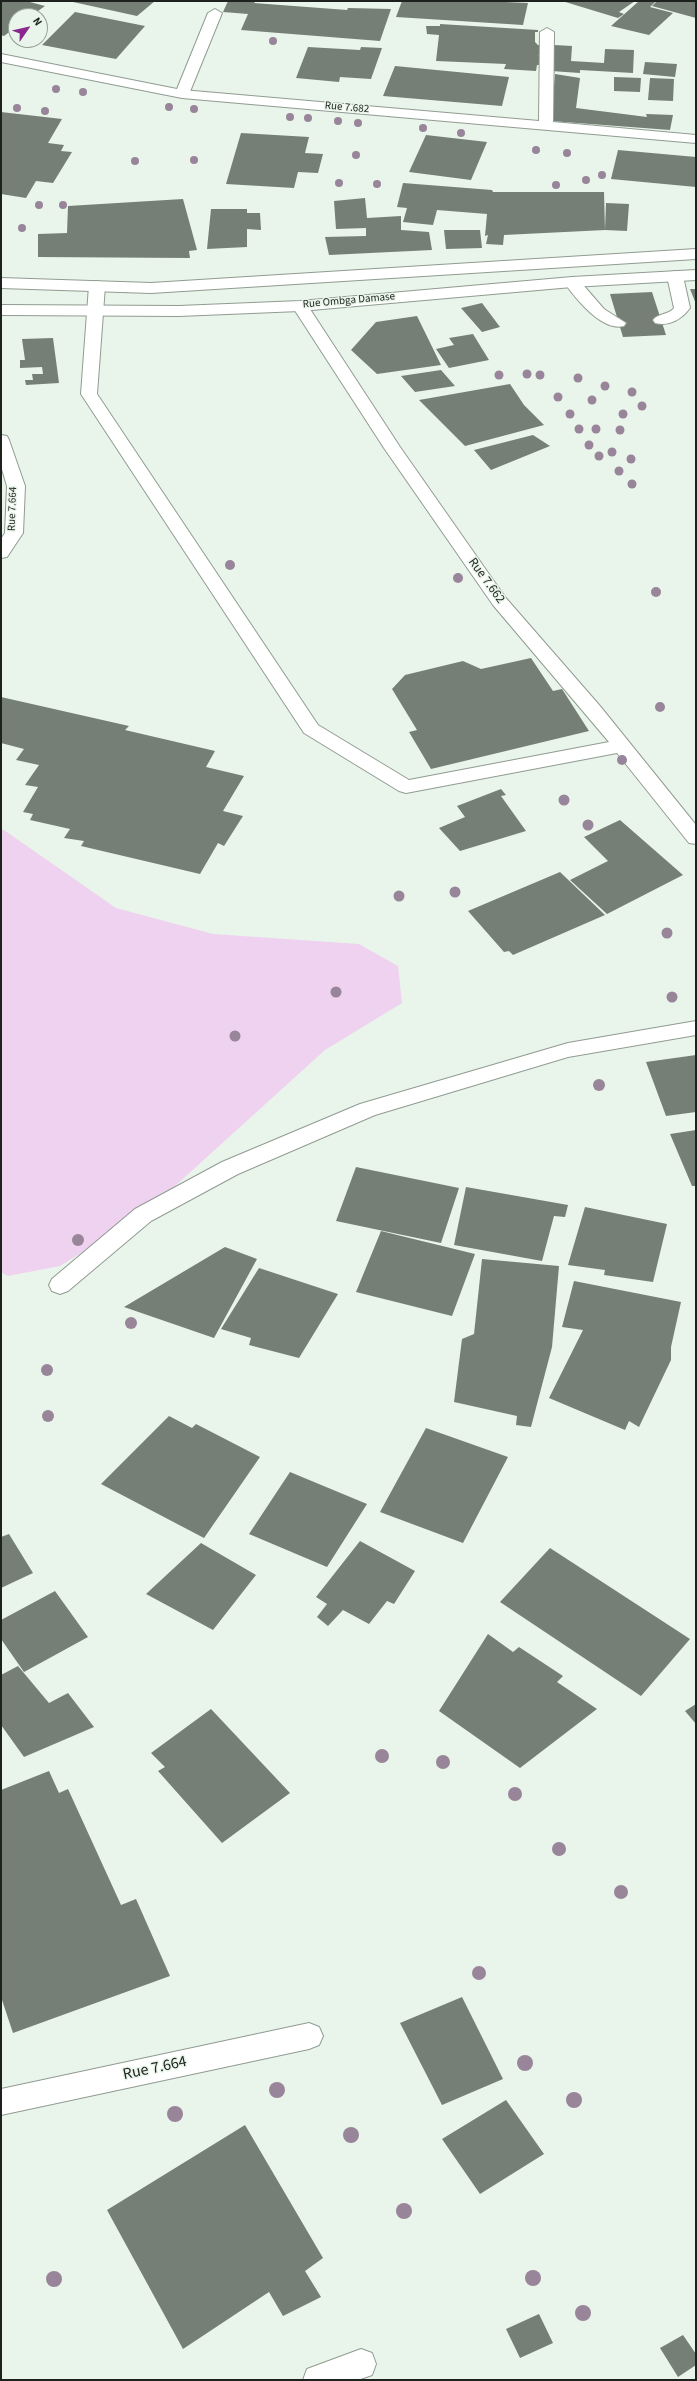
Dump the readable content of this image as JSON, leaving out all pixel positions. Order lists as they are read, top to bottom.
{
  "streets": {
    "street": [
      "Rue 7.682",
      "Rue Ombga Damase",
      "Rue 7.664",
      "Rue 7.662"
    ]
  },
  "crossings": [
    ["Rue Ombga Damase", "Rue 7.662"]
  ],
  "north": "top right"
}
